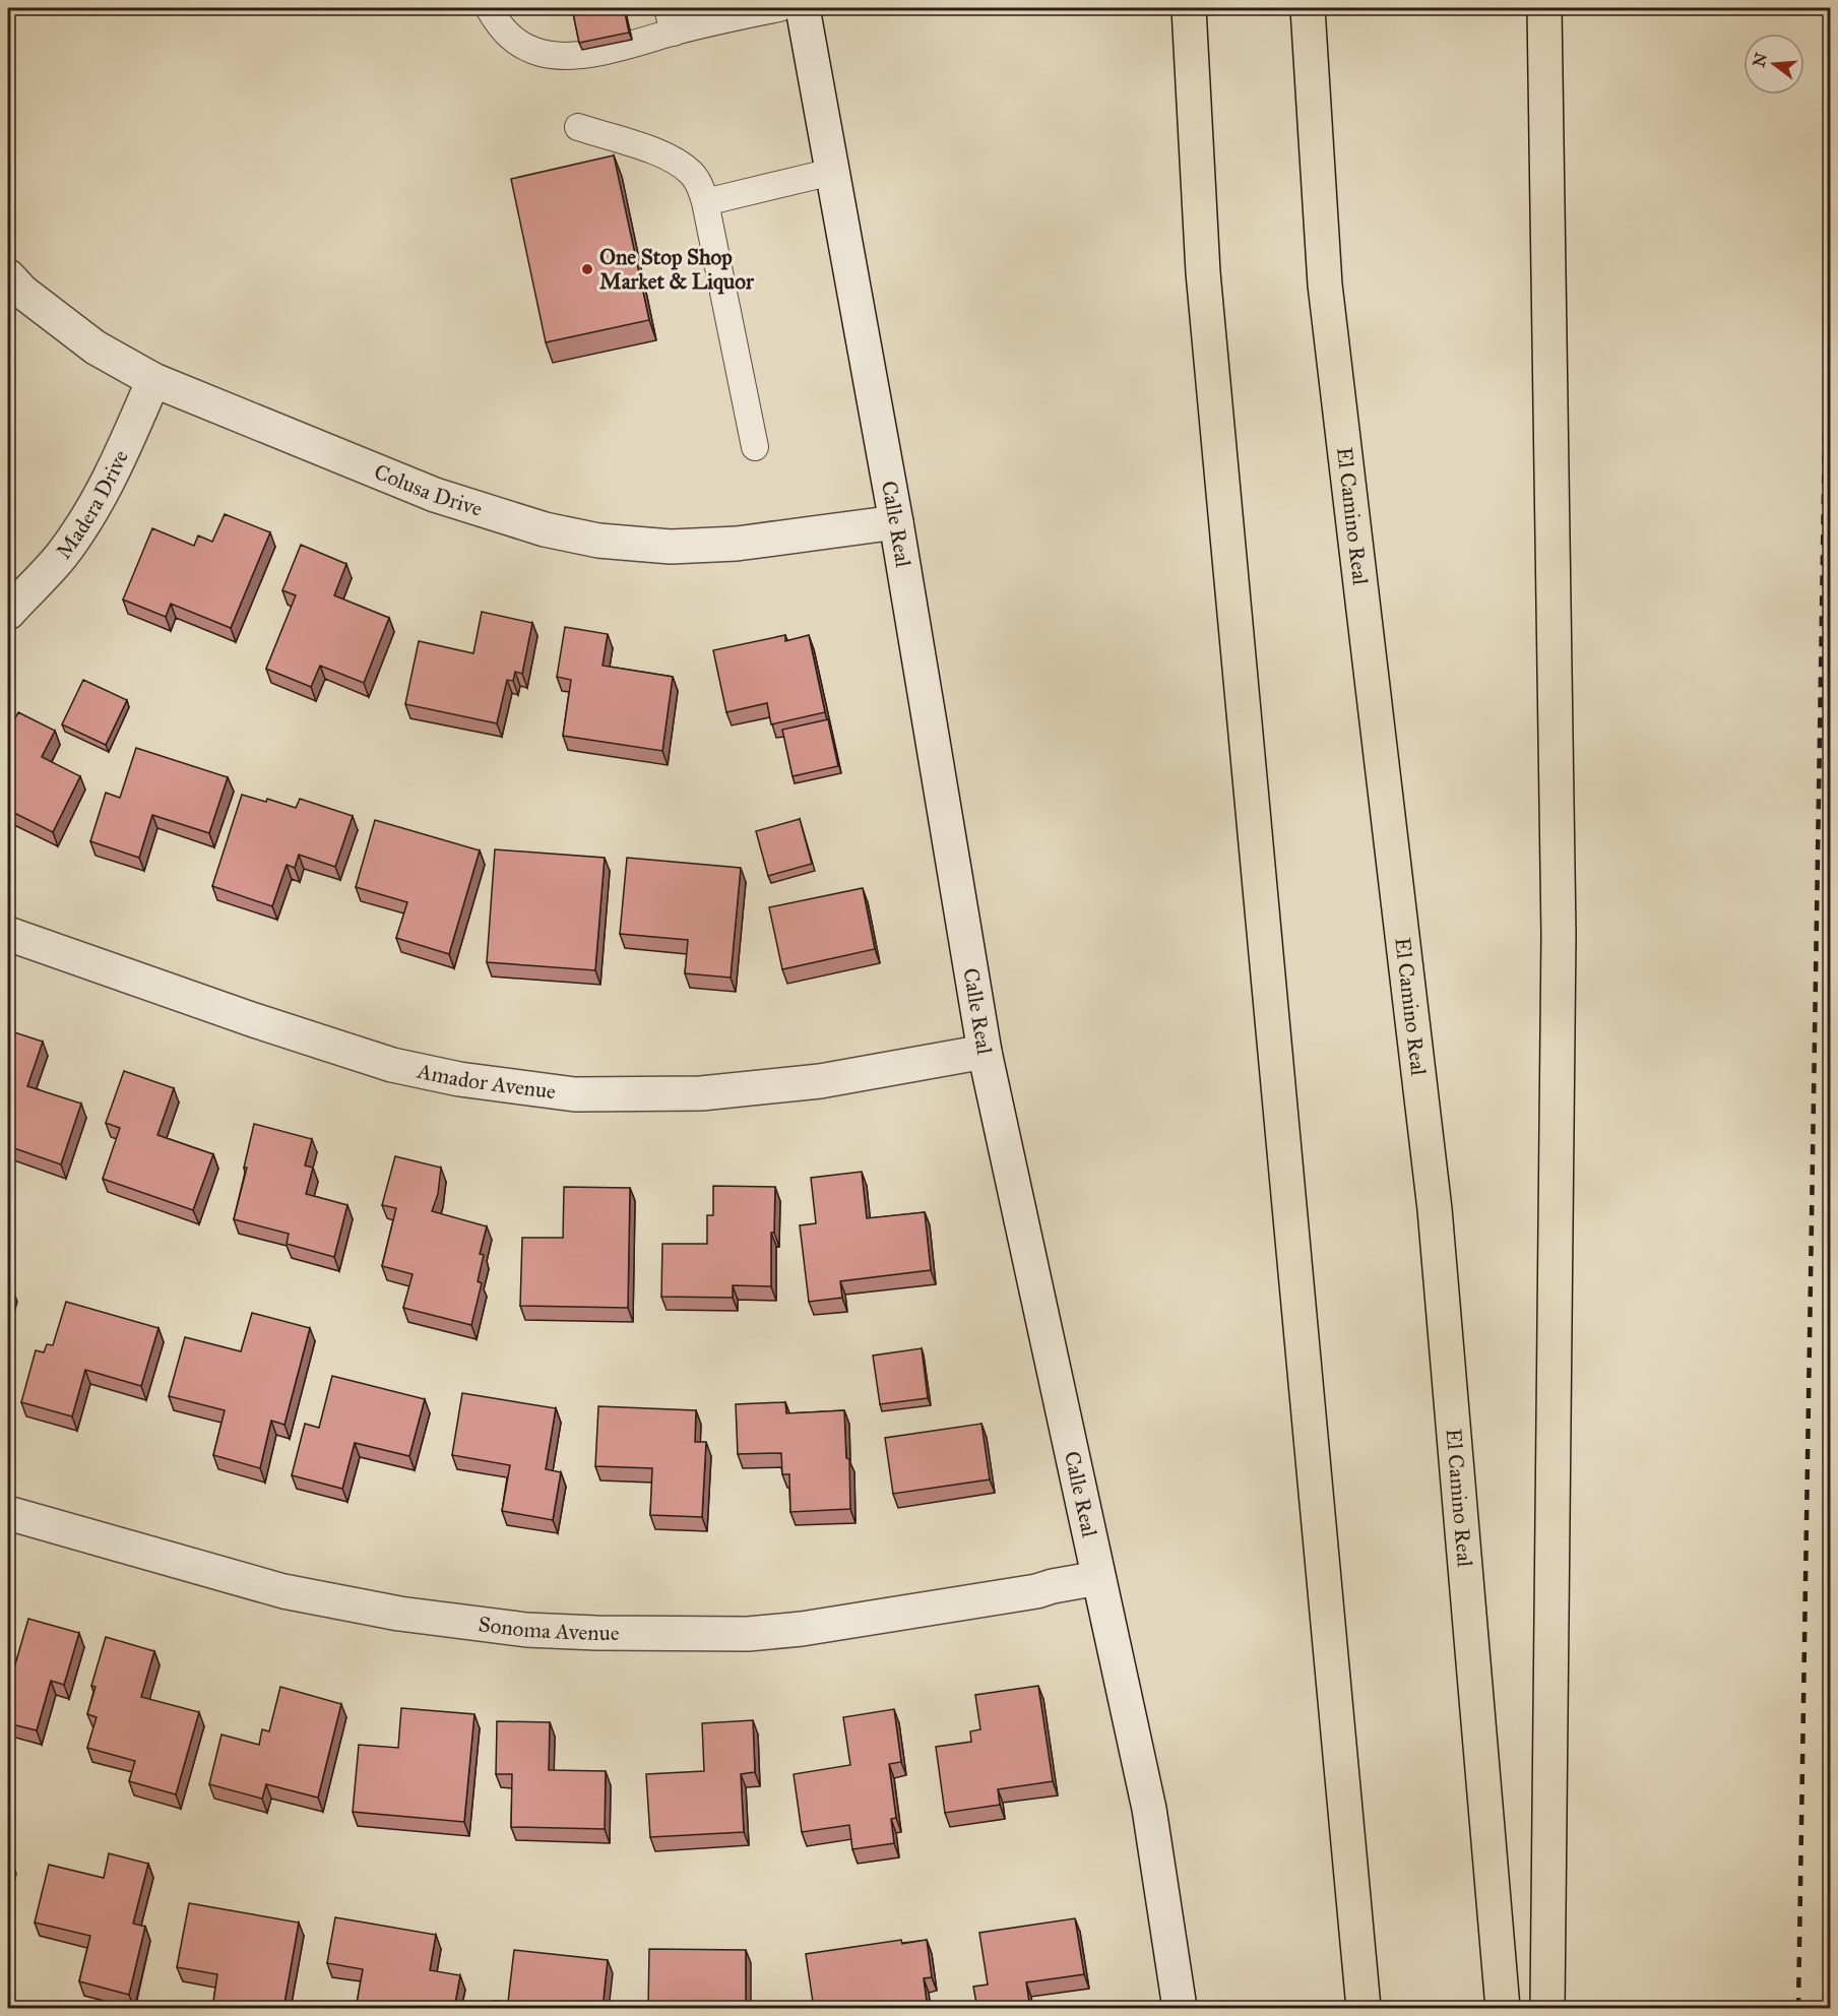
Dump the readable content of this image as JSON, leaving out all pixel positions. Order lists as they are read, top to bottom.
{
  "streets": {
    "highway": ["El Camino Real"],
    "street": [
      "Colusa Drive",
      "Madera Drive",
      "Calle Real",
      "Amador Avenue",
      "Sonoma Avenue"
    ]
  },
  "crossings": [
    ["Colusa Drive", "Madera Drive"],
    ["Colusa Drive", "Calle Real"],
    ["Calle Real", "Amador Avenue"],
    ["Calle Real", "Sonoma Avenue"]
  ],
  "places": ["One Stop Shop Market & Liquor"],
  "north": "left"
}
